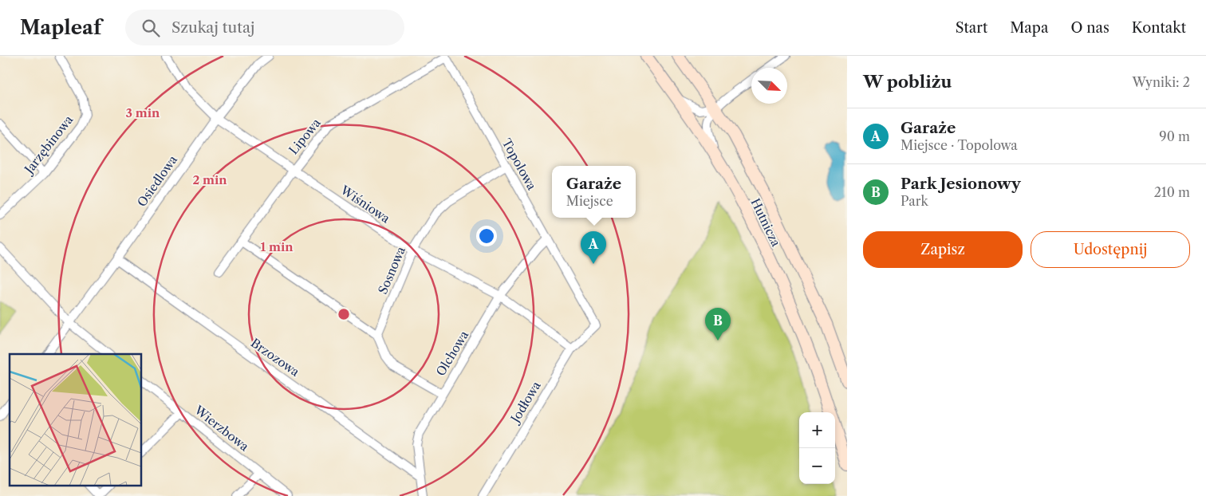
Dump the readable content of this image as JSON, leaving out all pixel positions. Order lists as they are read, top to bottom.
{
  "streets": {
    "main road": ["Hutnicza"],
    "street": [
      "Lipowa",
      "Jarzębinowa",
      "Topolowa",
      "Osiedlowa",
      "Wiśniowa",
      "Sosnowa",
      "Olchowa",
      "Brzozowa",
      "Jodłowa",
      "Wierzbowa"
    ]
  },
  "crossings": [
    ["Lipowa", "Topolowa"],
    ["Lipowa", "Wiśniowa"],
    ["Topolowa", "Sosnowa"],
    ["Topolowa", "Olchowa"],
    ["Topolowa", "Jodłowa"],
    ["Osiedlowa", "Wiśniowa"],
    ["Osiedlowa", "Brzozowa"],
    ["Wiśniowa", "Sosnowa"],
    ["Wiśniowa", "Olchowa"],
    ["Wiśniowa", "Jodłowa"],
    ["Olchowa", "Brzozowa"]
  ],
  "north": "bottom right",
  "page": {
    "header": "Mapleaf",
    "search": "Szukaj tutaj",
    "nav": [
      "Start",
      "Mapa",
      "O nas",
      "Kontakt"
    ],
    "heading": ["W pobliżu", "Wyniki: 2"],
    "list": [
      {
        "mark": "A",
        "name": "Garaże",
        "note": "Miejsce · Topolowa",
        "value": "90 m"
      },
      {
        "mark": "B",
        "name": "Park Jesionowy",
        "note": "Park",
        "value": "210 m"
      }
    ],
    "popup": ["Garaże", "Miejsce"],
    "buttons": ["Zapisz", "Udostępnij"],
    "pins": ["A", "B"],
    "map_buttons": ["+", "−"]
  },
  "rings": ["3 min", "2 min", "1 min"]
}
